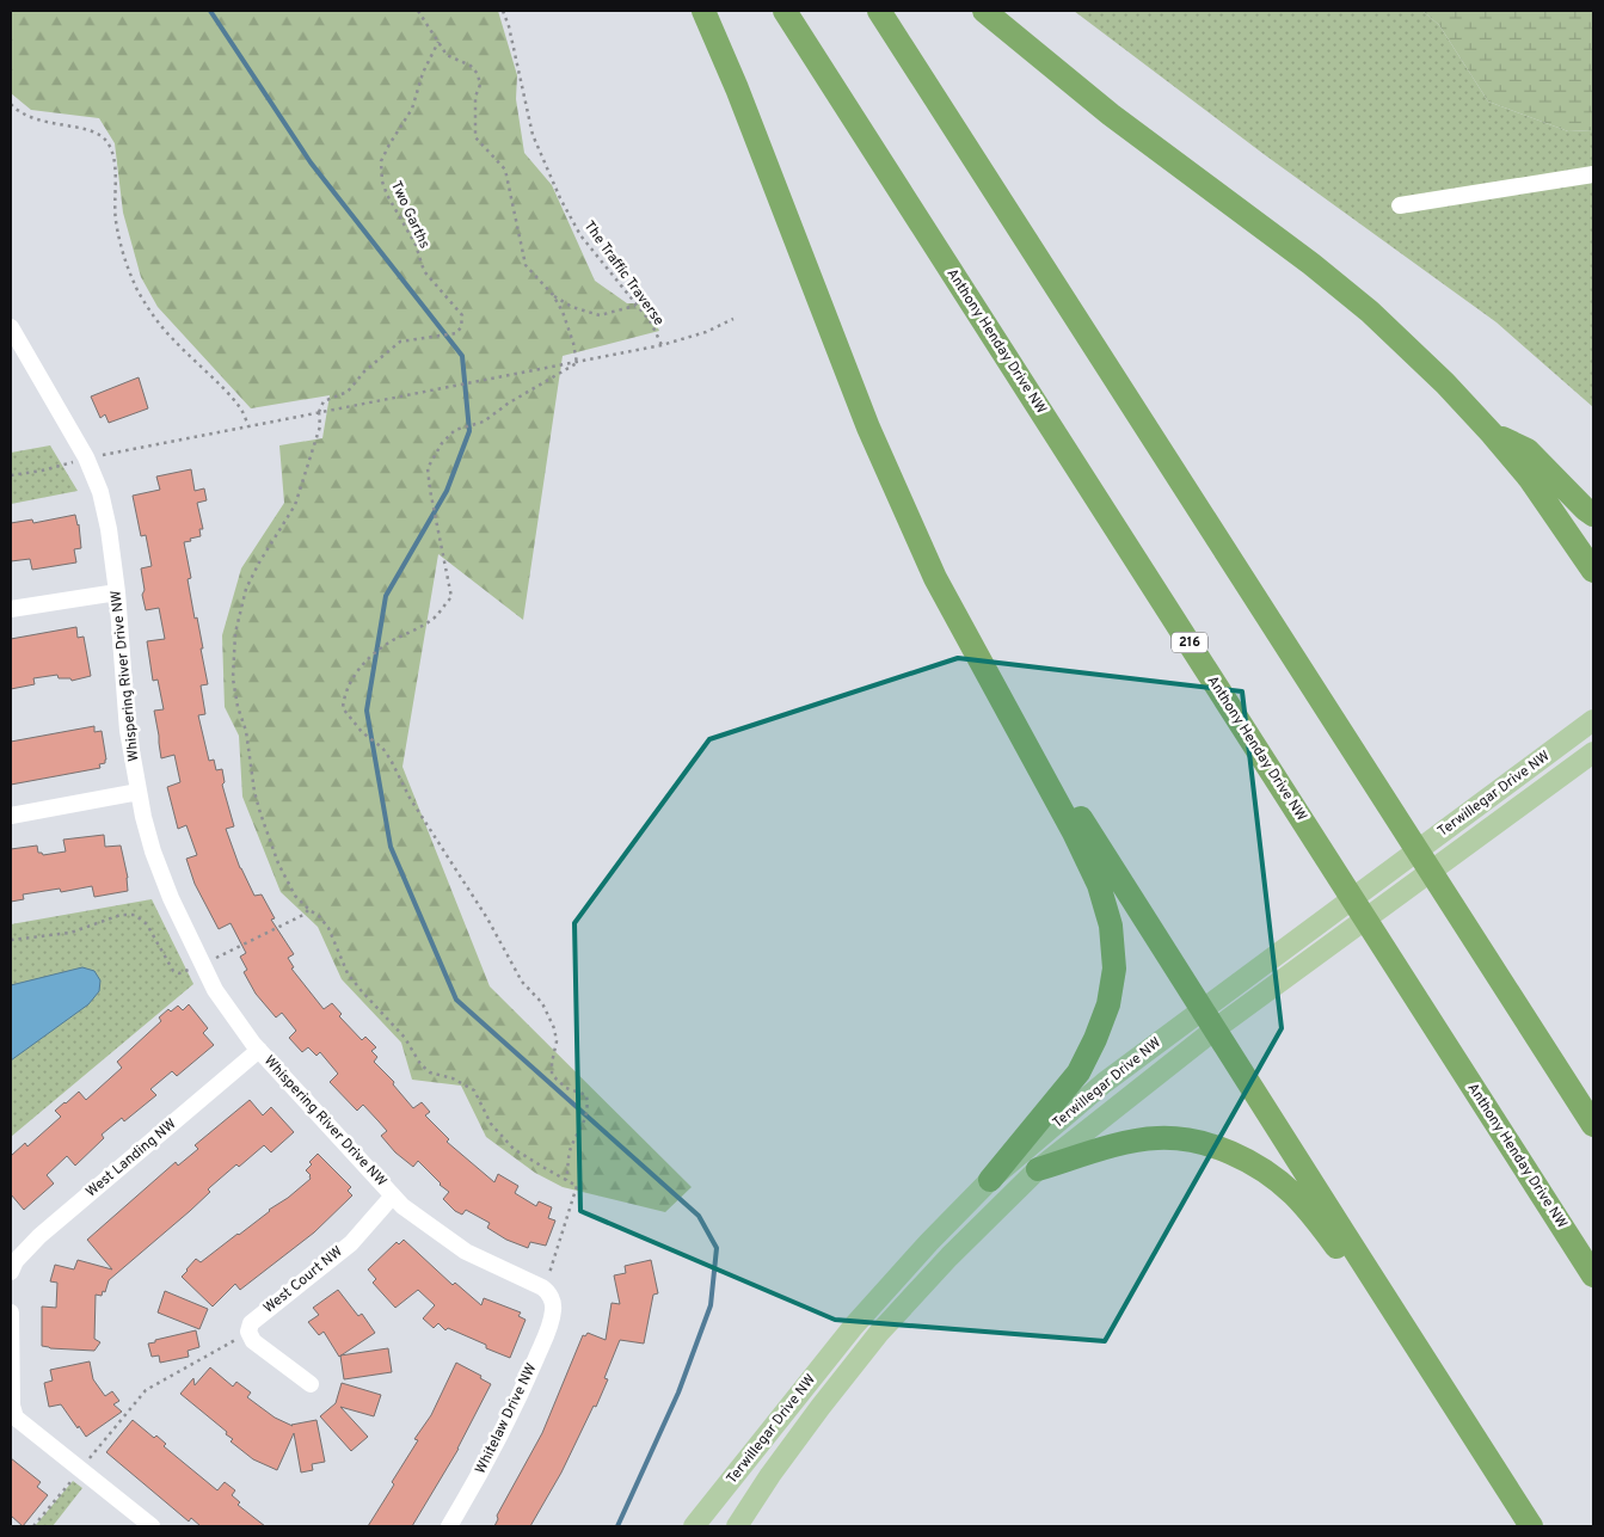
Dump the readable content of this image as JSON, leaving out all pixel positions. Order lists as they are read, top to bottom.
{
  "streets": {
    "highway": ["Anthony Henday Drive NW", "216"],
    "main road": ["Terwillegar Drive NW"],
    "street": [
      "Whispering River Drive NW",
      "West Landing NW",
      "West Court NW",
      "Whitelaw Drive NW"
    ],
    "path": ["Two Garths", "The Traffic Traverse"]
  },
  "crossings": [
    ["Whispering River Drive NW", "West Landing NW"],
    ["Whispering River Drive NW", "West Court NW"],
    ["Whispering River Drive NW", "Whitelaw Drive NW"]
  ]
}
